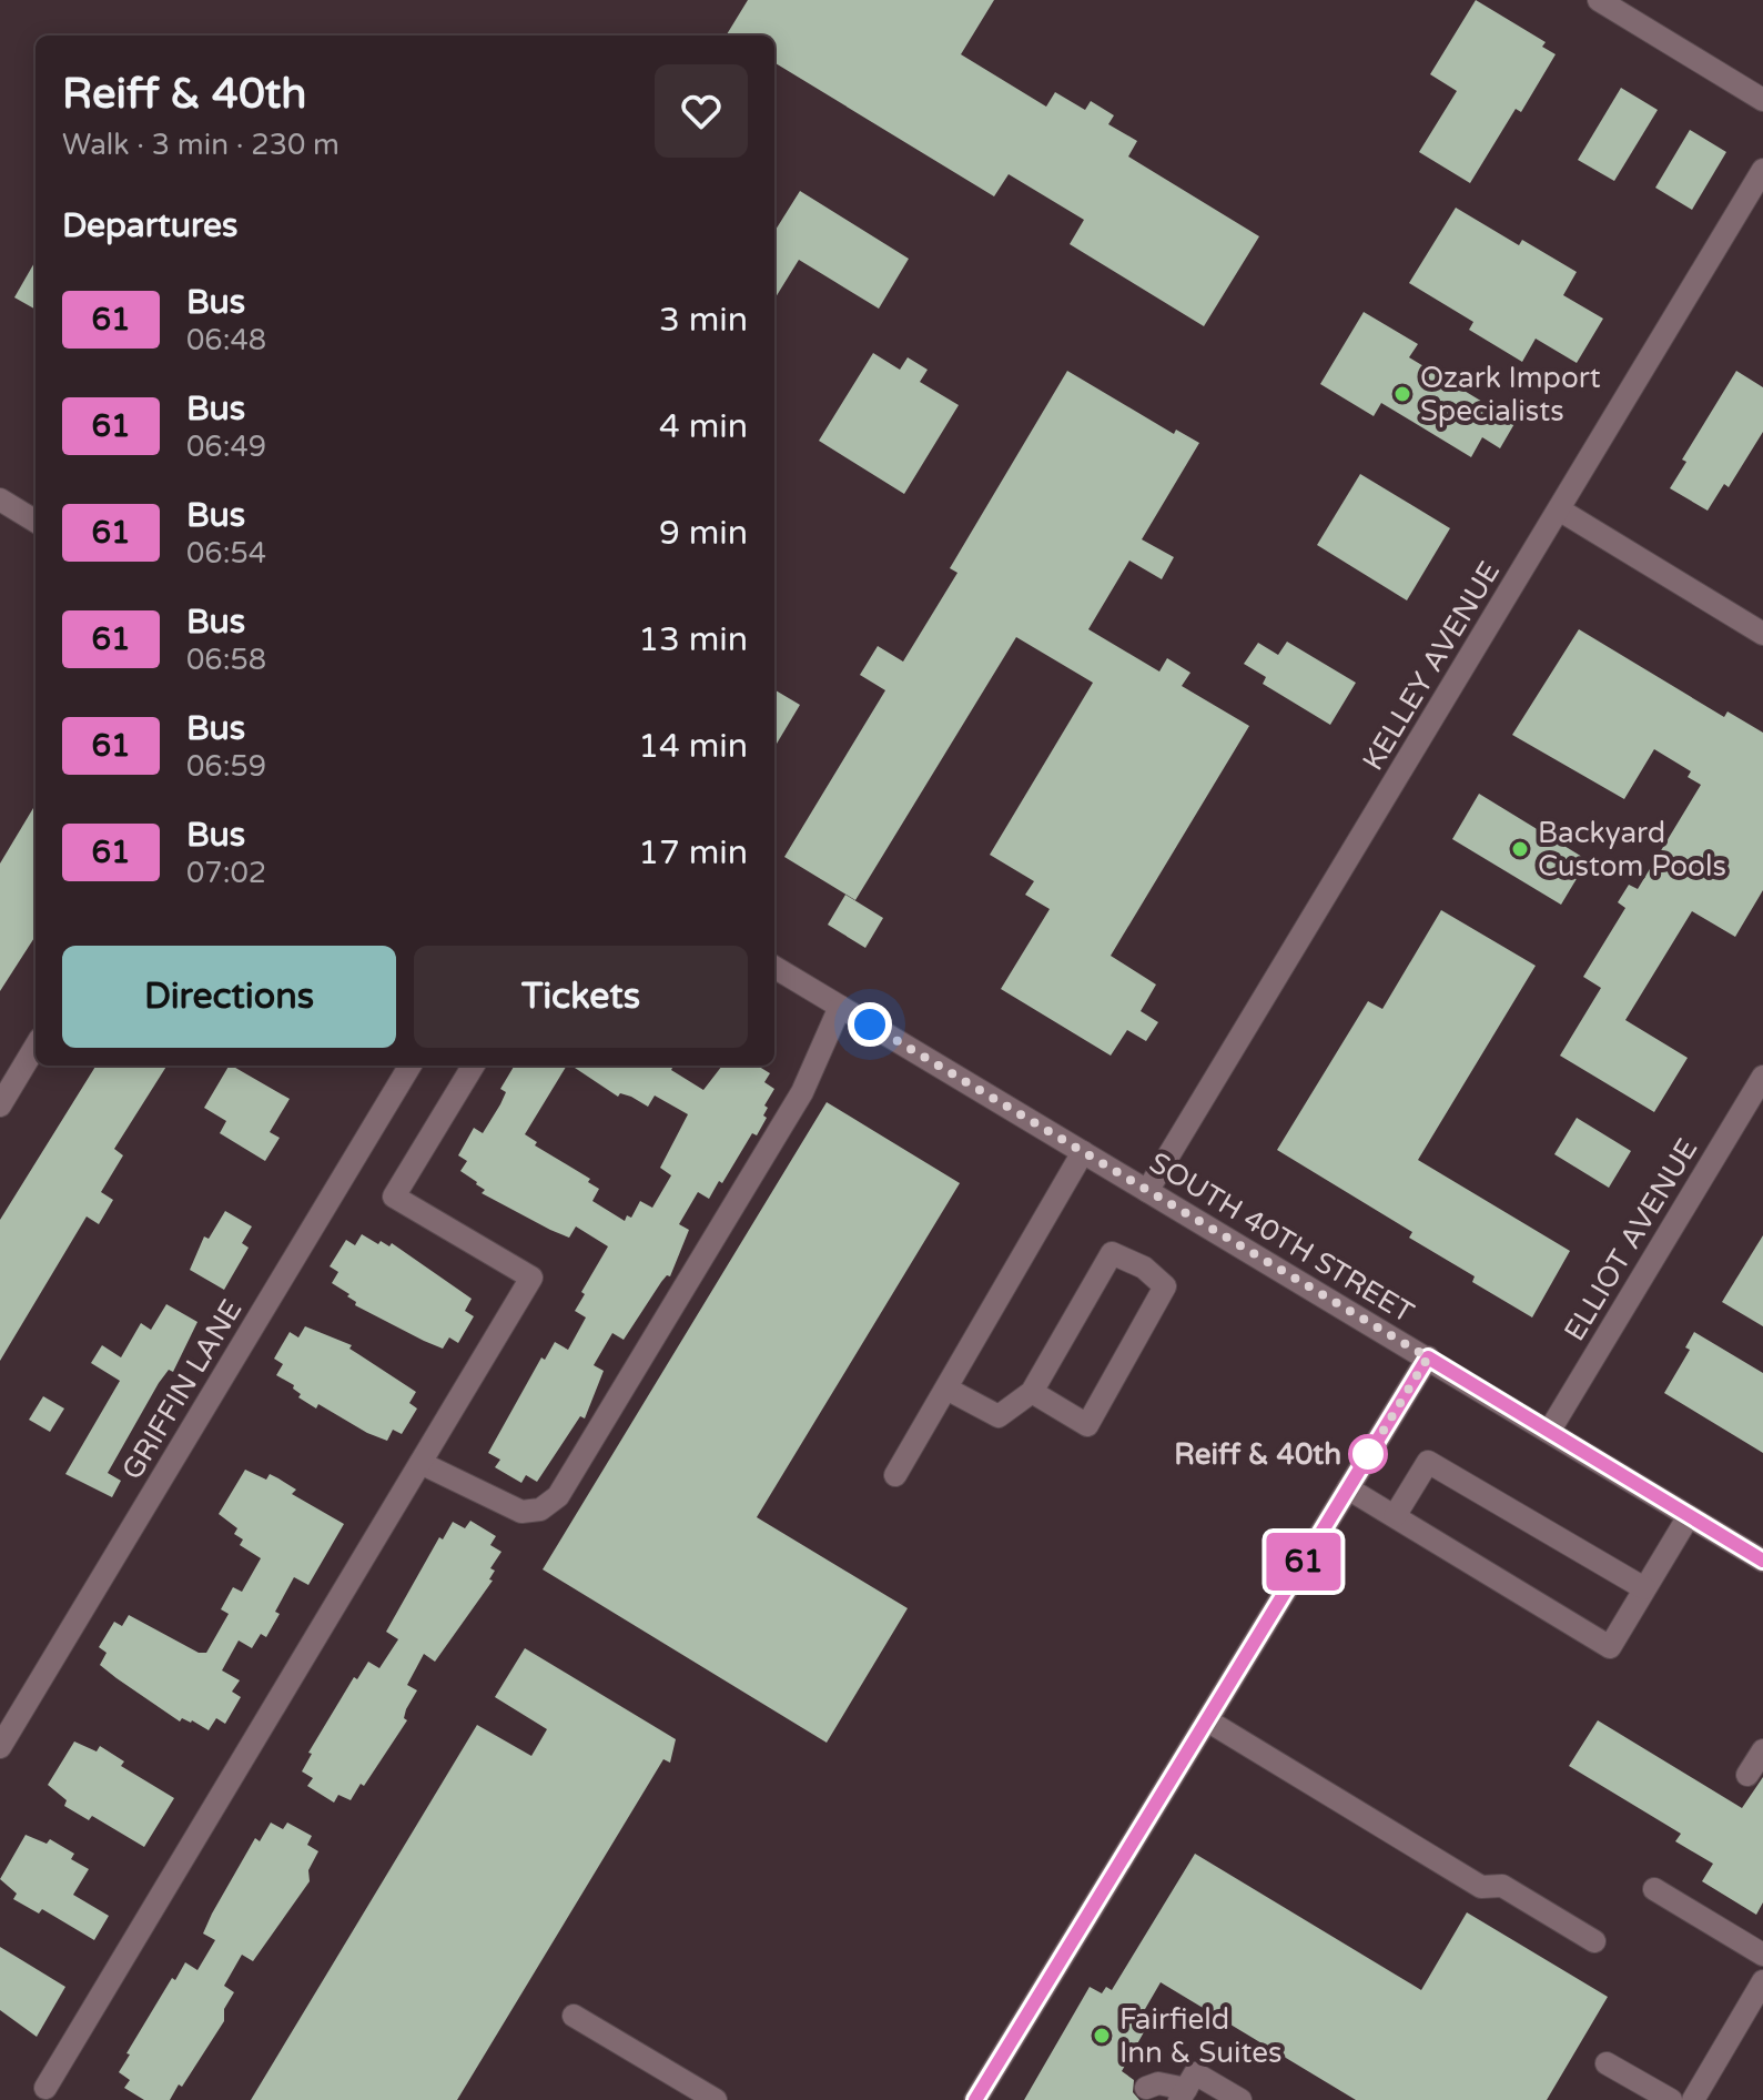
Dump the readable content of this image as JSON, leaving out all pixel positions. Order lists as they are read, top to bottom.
{
  "streets": {
    "street": [
      "KELLEY AVENUE",
      "SOUTH 40TH STREET",
      "ELLIOT AVENUE",
      "GRIFFIN LANE"
    ]
  },
  "crossings": [
    ["KELLEY AVENUE", "SOUTH 40TH STREET"],
    ["SOUTH 40TH STREET", "ELLIOT AVENUE"]
  ],
  "places": [
    "Ozark Import Specialists",
    "Backyard Custom Pools",
    "Reiff & 40th",
    "Fairfield Inn & Suites"
  ],
  "lines": ["bus line 61"],
  "page": {
    "on_map": "61",
    "heading": [
      ["Reiff & 40th", "Walk · 3 min · 230 m"],
      "Departures"
    ],
    "list": [
      {
        "mark": "61",
        "name": "Bus",
        "note": "06:48",
        "value": "3 min"
      },
      {
        "mark": "61",
        "name": "Bus",
        "note": "06:49",
        "value": "4 min"
      },
      {
        "mark": "61",
        "name": "Bus",
        "note": "06:54",
        "value": "9 min"
      },
      {
        "mark": "61",
        "name": "Bus",
        "note": "06:58",
        "value": "13 min"
      },
      {
        "mark": "61",
        "name": "Bus",
        "note": "06:59",
        "value": "14 min"
      },
      {
        "mark": "61",
        "name": "Bus",
        "note": "07:02",
        "value": "17 min"
      }
    ],
    "buttons": ["Directions", "Tickets"]
  }
}
